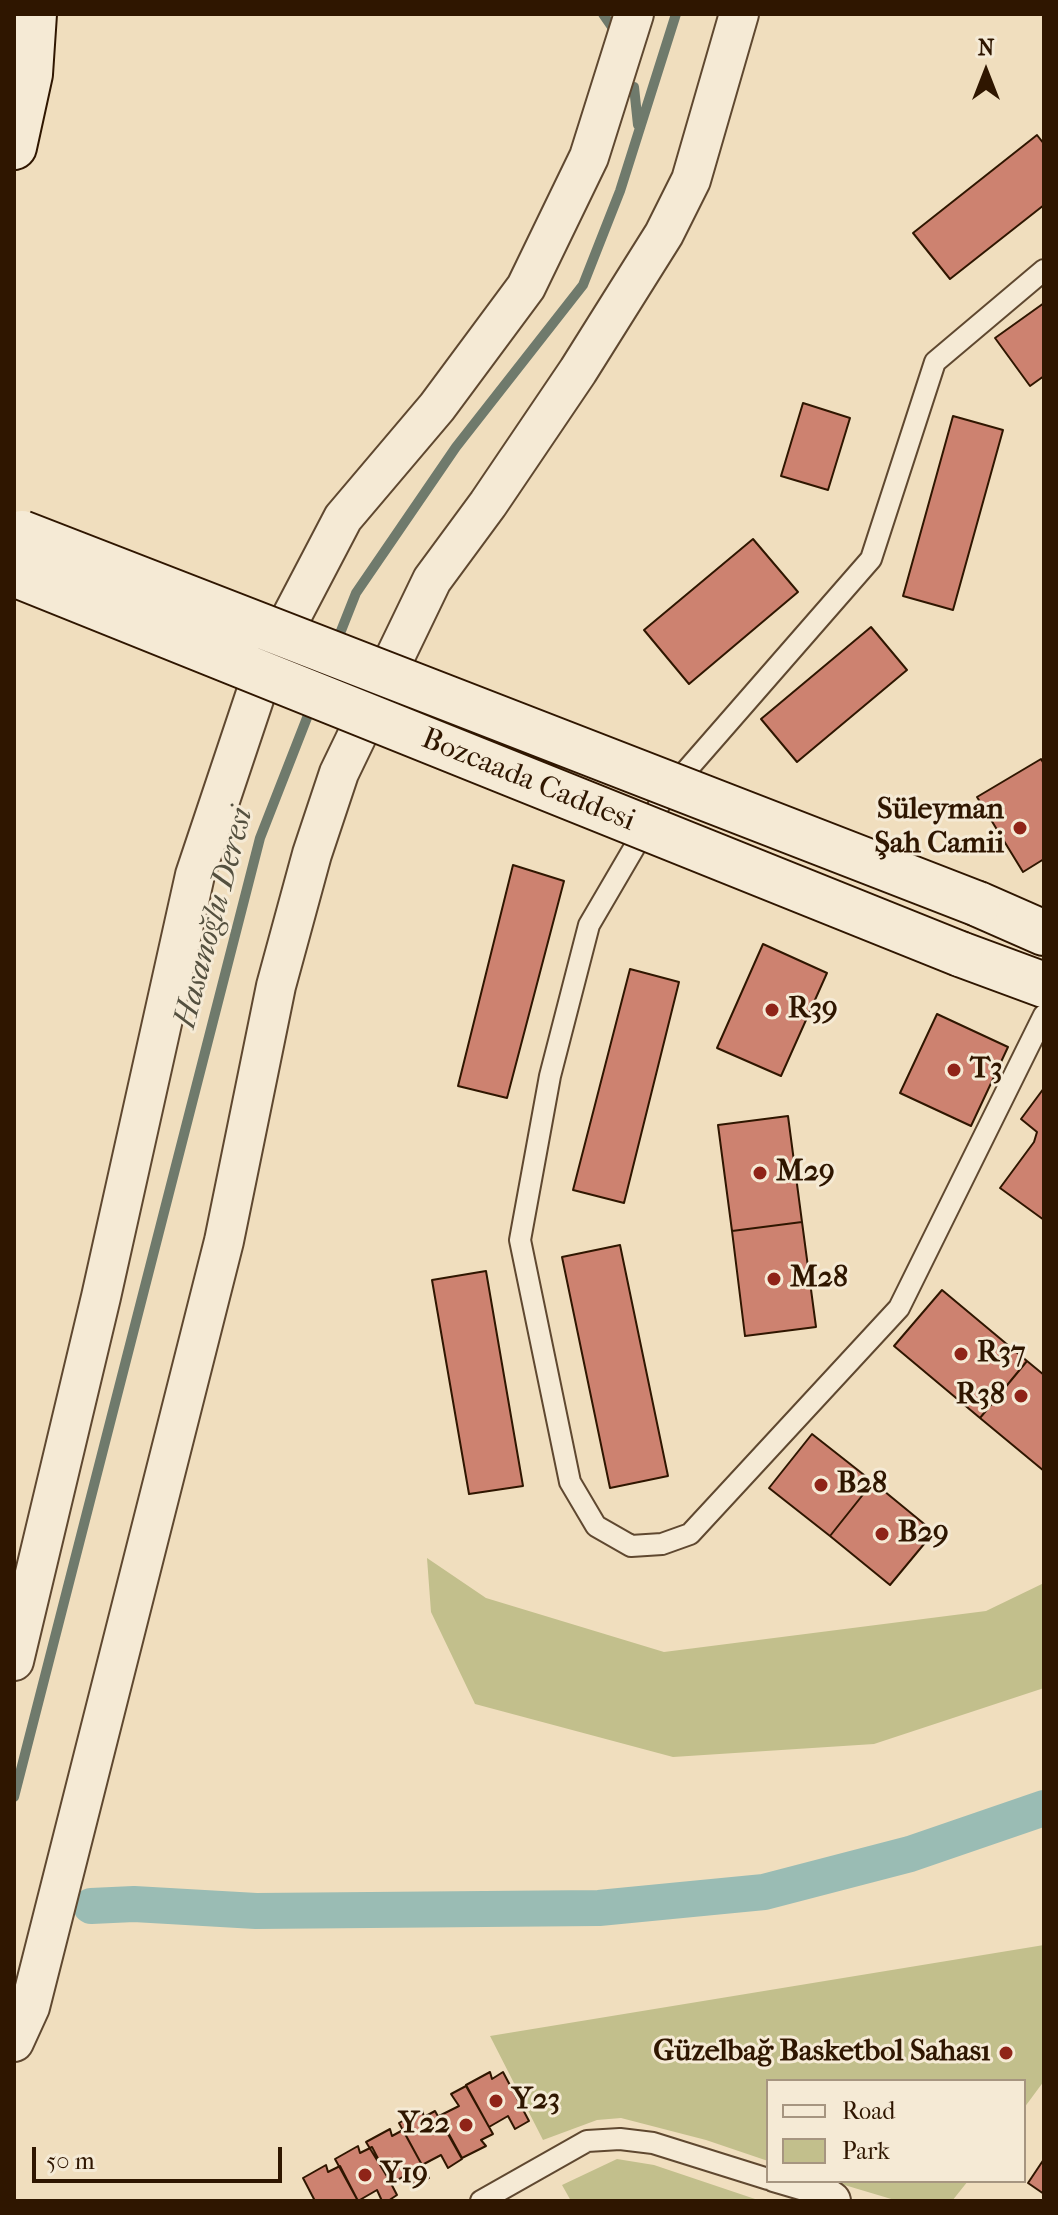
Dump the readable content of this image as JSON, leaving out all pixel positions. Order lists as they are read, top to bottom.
{
  "streets": {
    "street": ["Bozcaada Caddesi"]
  },
  "water": ["Hasanoğlu Deresi"],
  "places": [
    "Süleyman Şah Camii",
    "R39",
    "T3",
    "M29",
    "M28",
    "R37",
    "R38",
    "B28",
    "B29",
    "Güzelbağ Basketbol Sahası",
    "Y23",
    "Y22",
    "Y19"
  ],
  "legend": ["Road", "Park"],
  "scale_bar": "50 m",
  "north": "top"
}
